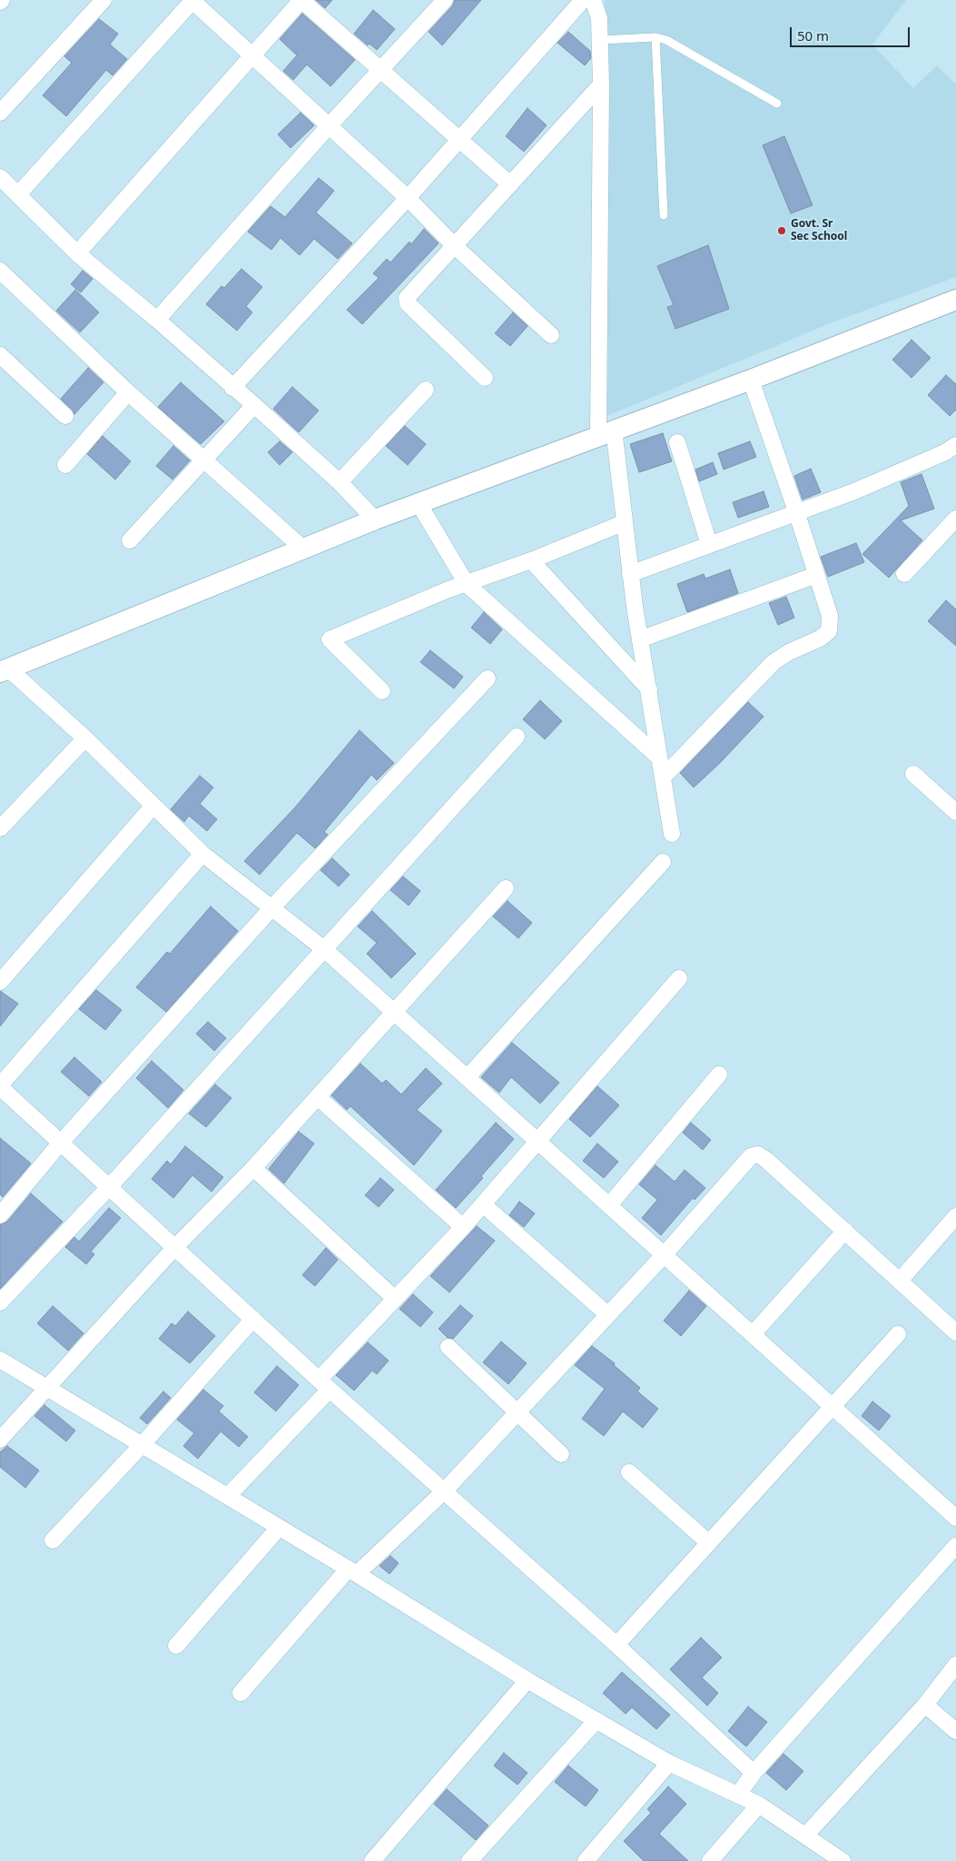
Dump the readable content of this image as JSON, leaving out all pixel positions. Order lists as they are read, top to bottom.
{
  "places": ["Govt. Sr Sec School"],
  "scale_bar": "50 m"
}
